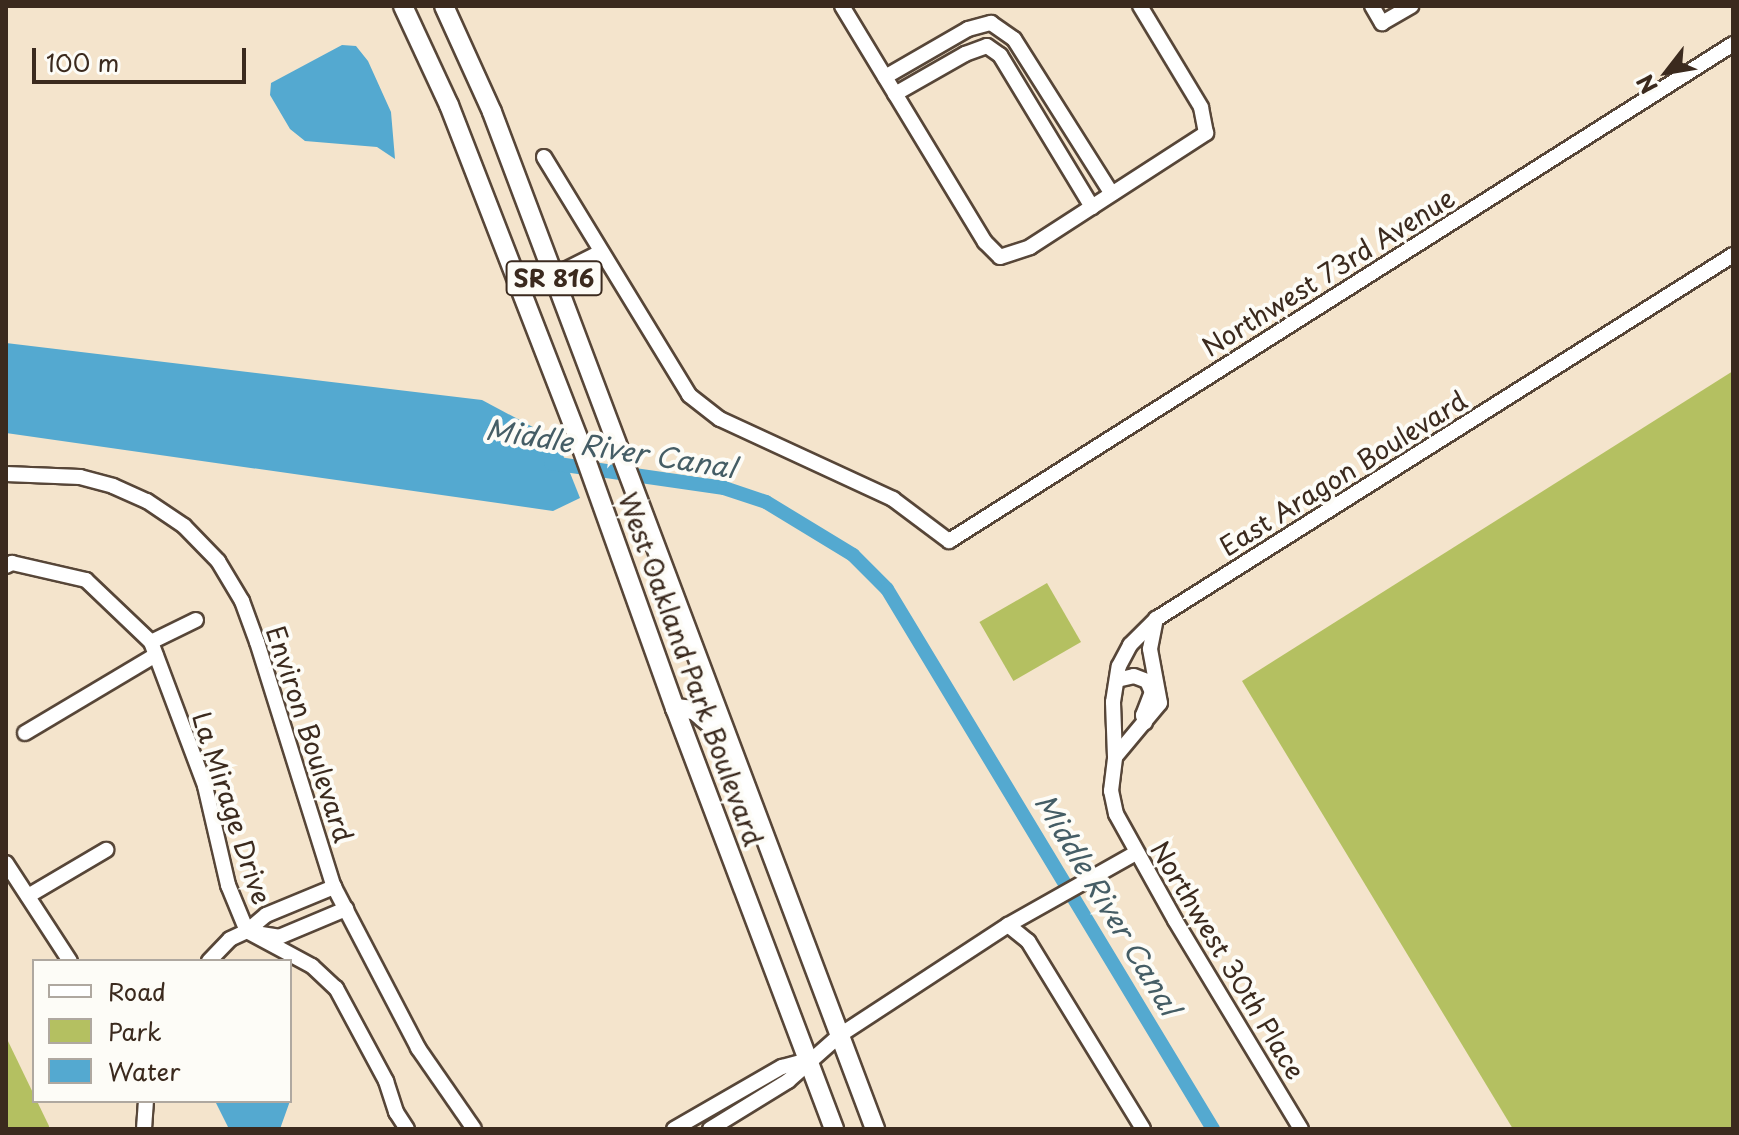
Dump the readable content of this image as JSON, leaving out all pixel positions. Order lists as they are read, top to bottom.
{
  "streets": {
    "main road": ["SR 816", "West Oakland Park Boulevard"],
    "street": [
      "Northwest 73rd Avenue",
      "East Aragon Boulevard",
      "Environ Boulevard",
      "La Mirage Drive",
      "Northwest 30th Place"
    ]
  },
  "crossings": [
    ["East Aragon Boulevard", "Northwest 30th Place"],
    ["Environ Boulevard", "La Mirage Drive"]
  ],
  "water": ["Middle River Canal"],
  "legend": ["Road", "Park", "Water"],
  "scale_bar": "100 m",
  "north": "bottom left"
}
